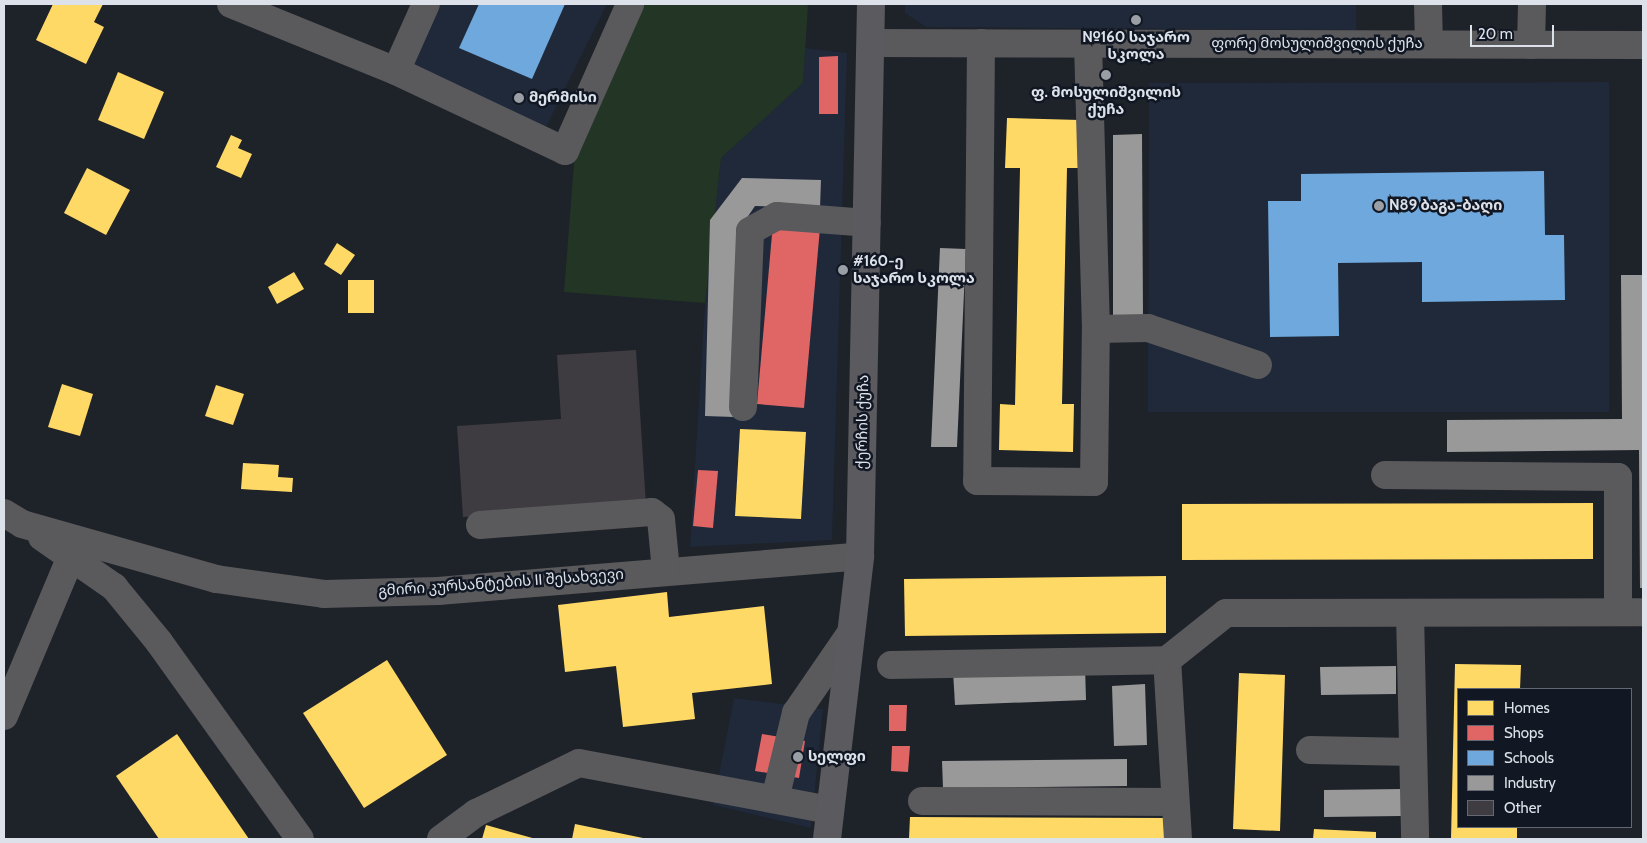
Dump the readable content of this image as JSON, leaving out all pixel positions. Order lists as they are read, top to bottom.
{
  "streets": {
    "main road": ["ქერჩის ქუჩა"],
    "street": ["ფორე მოსულიშვილის ქუჩა", "გმირი კურსანტების II შესახვევი"]
  },
  "crossings": [
    ["ფორე მოსულიშვილის ქუჩა", "ქერჩის ქუჩა"],
    ["ქერჩის ქუჩა", "გმირი კურსანტების II შესახვევი"]
  ],
  "places": [
    "№160 საჯარო სკოლა",
    "ფ. მოსულიშვილის ქუჩა",
    "მერმისი",
    "N89 ბაგა-ბაღი",
    "#160-ე საჯარო სკოლა",
    "სელფი"
  ],
  "legend": [
    "Homes",
    "Shops",
    "Schools",
    "Industry",
    "Other"
  ],
  "scale_bar": "20 m"
}
